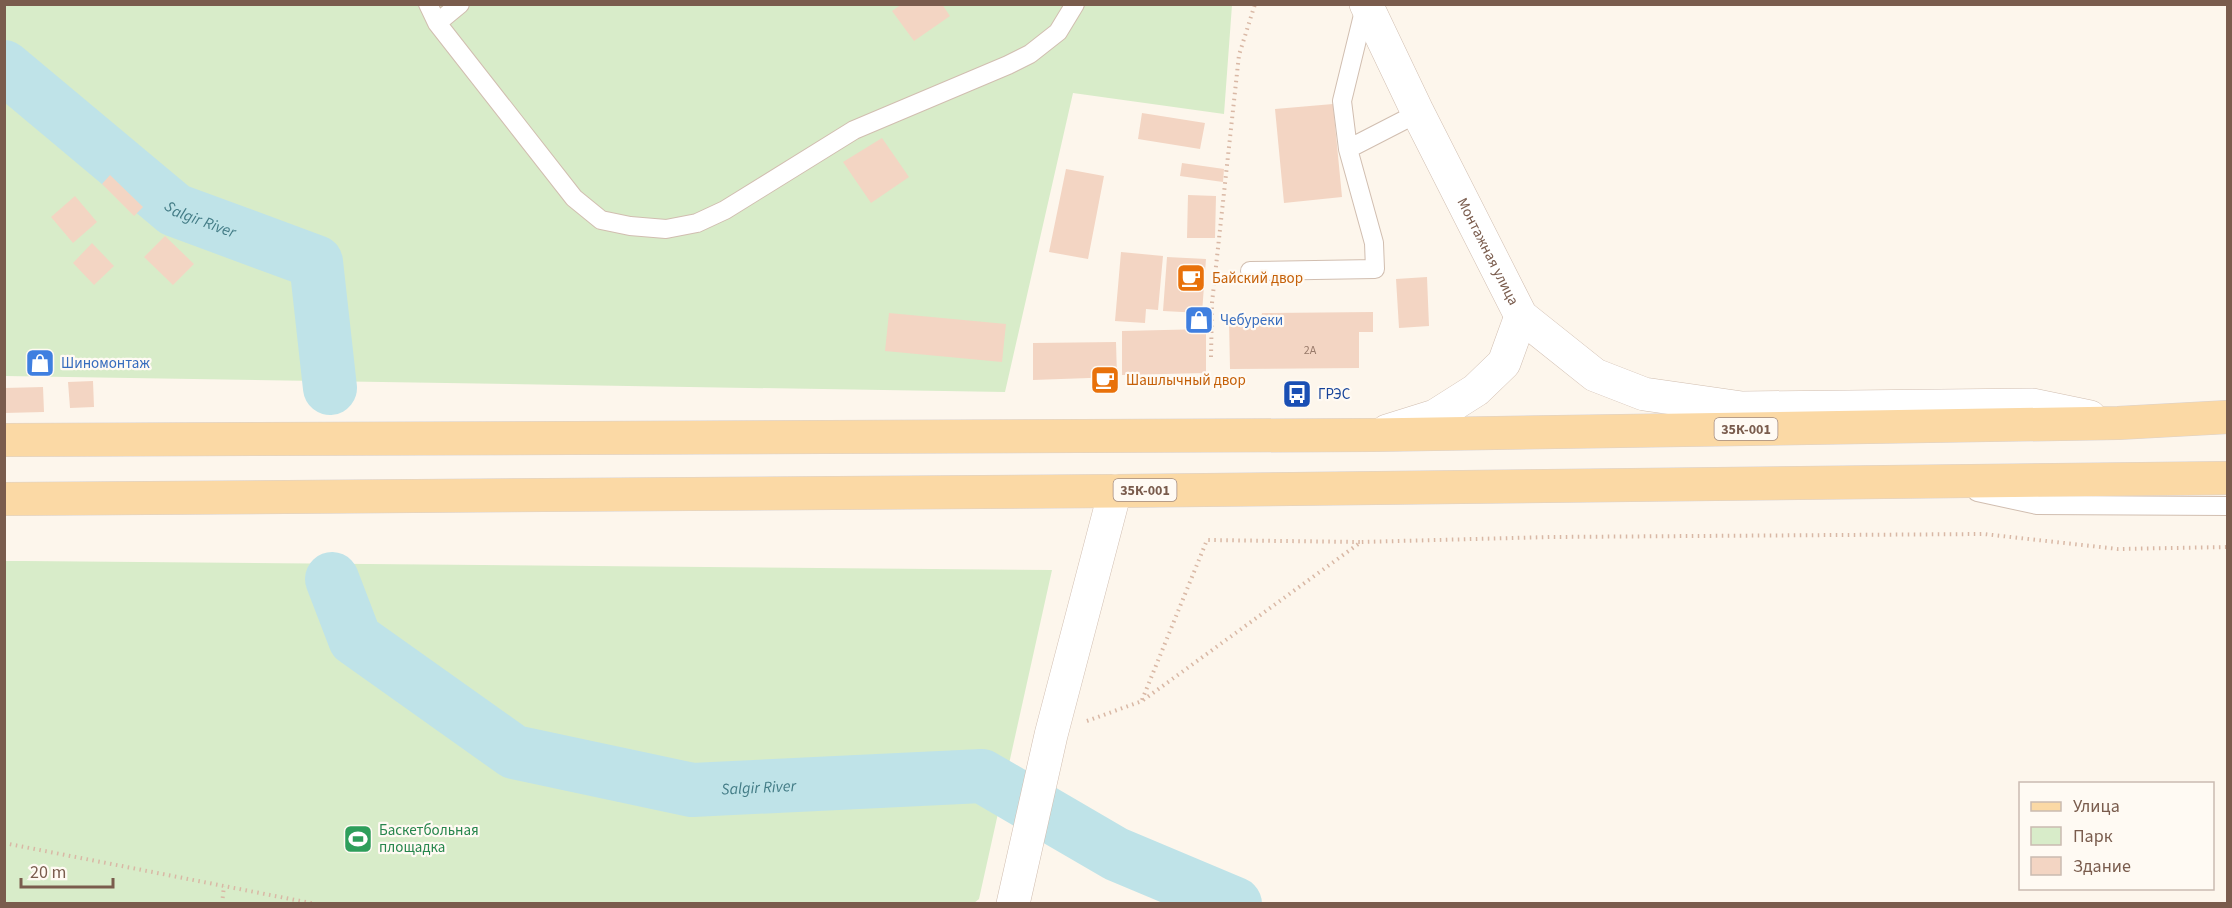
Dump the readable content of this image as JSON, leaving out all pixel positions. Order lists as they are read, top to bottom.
{
  "streets": {
    "main road": ["35К-001"],
    "street": ["Монтажная улица"]
  },
  "crossings": [
    ["Монтажная улица", "35К-001"]
  ],
  "water": ["Salgir River"],
  "places": {
    "cafe": ["Байский двор", "Шашлычный двор"],
    "shop": ["Чебуреки", "Шиномонтаж"],
    "bus stop": ["ГРЭС"],
    "sports": ["Баскетбольная площадка"]
  },
  "house_numbers": ["2А"],
  "legend": ["Улица", "Парк", "Здание"],
  "scale_bar": "20 m"
}
